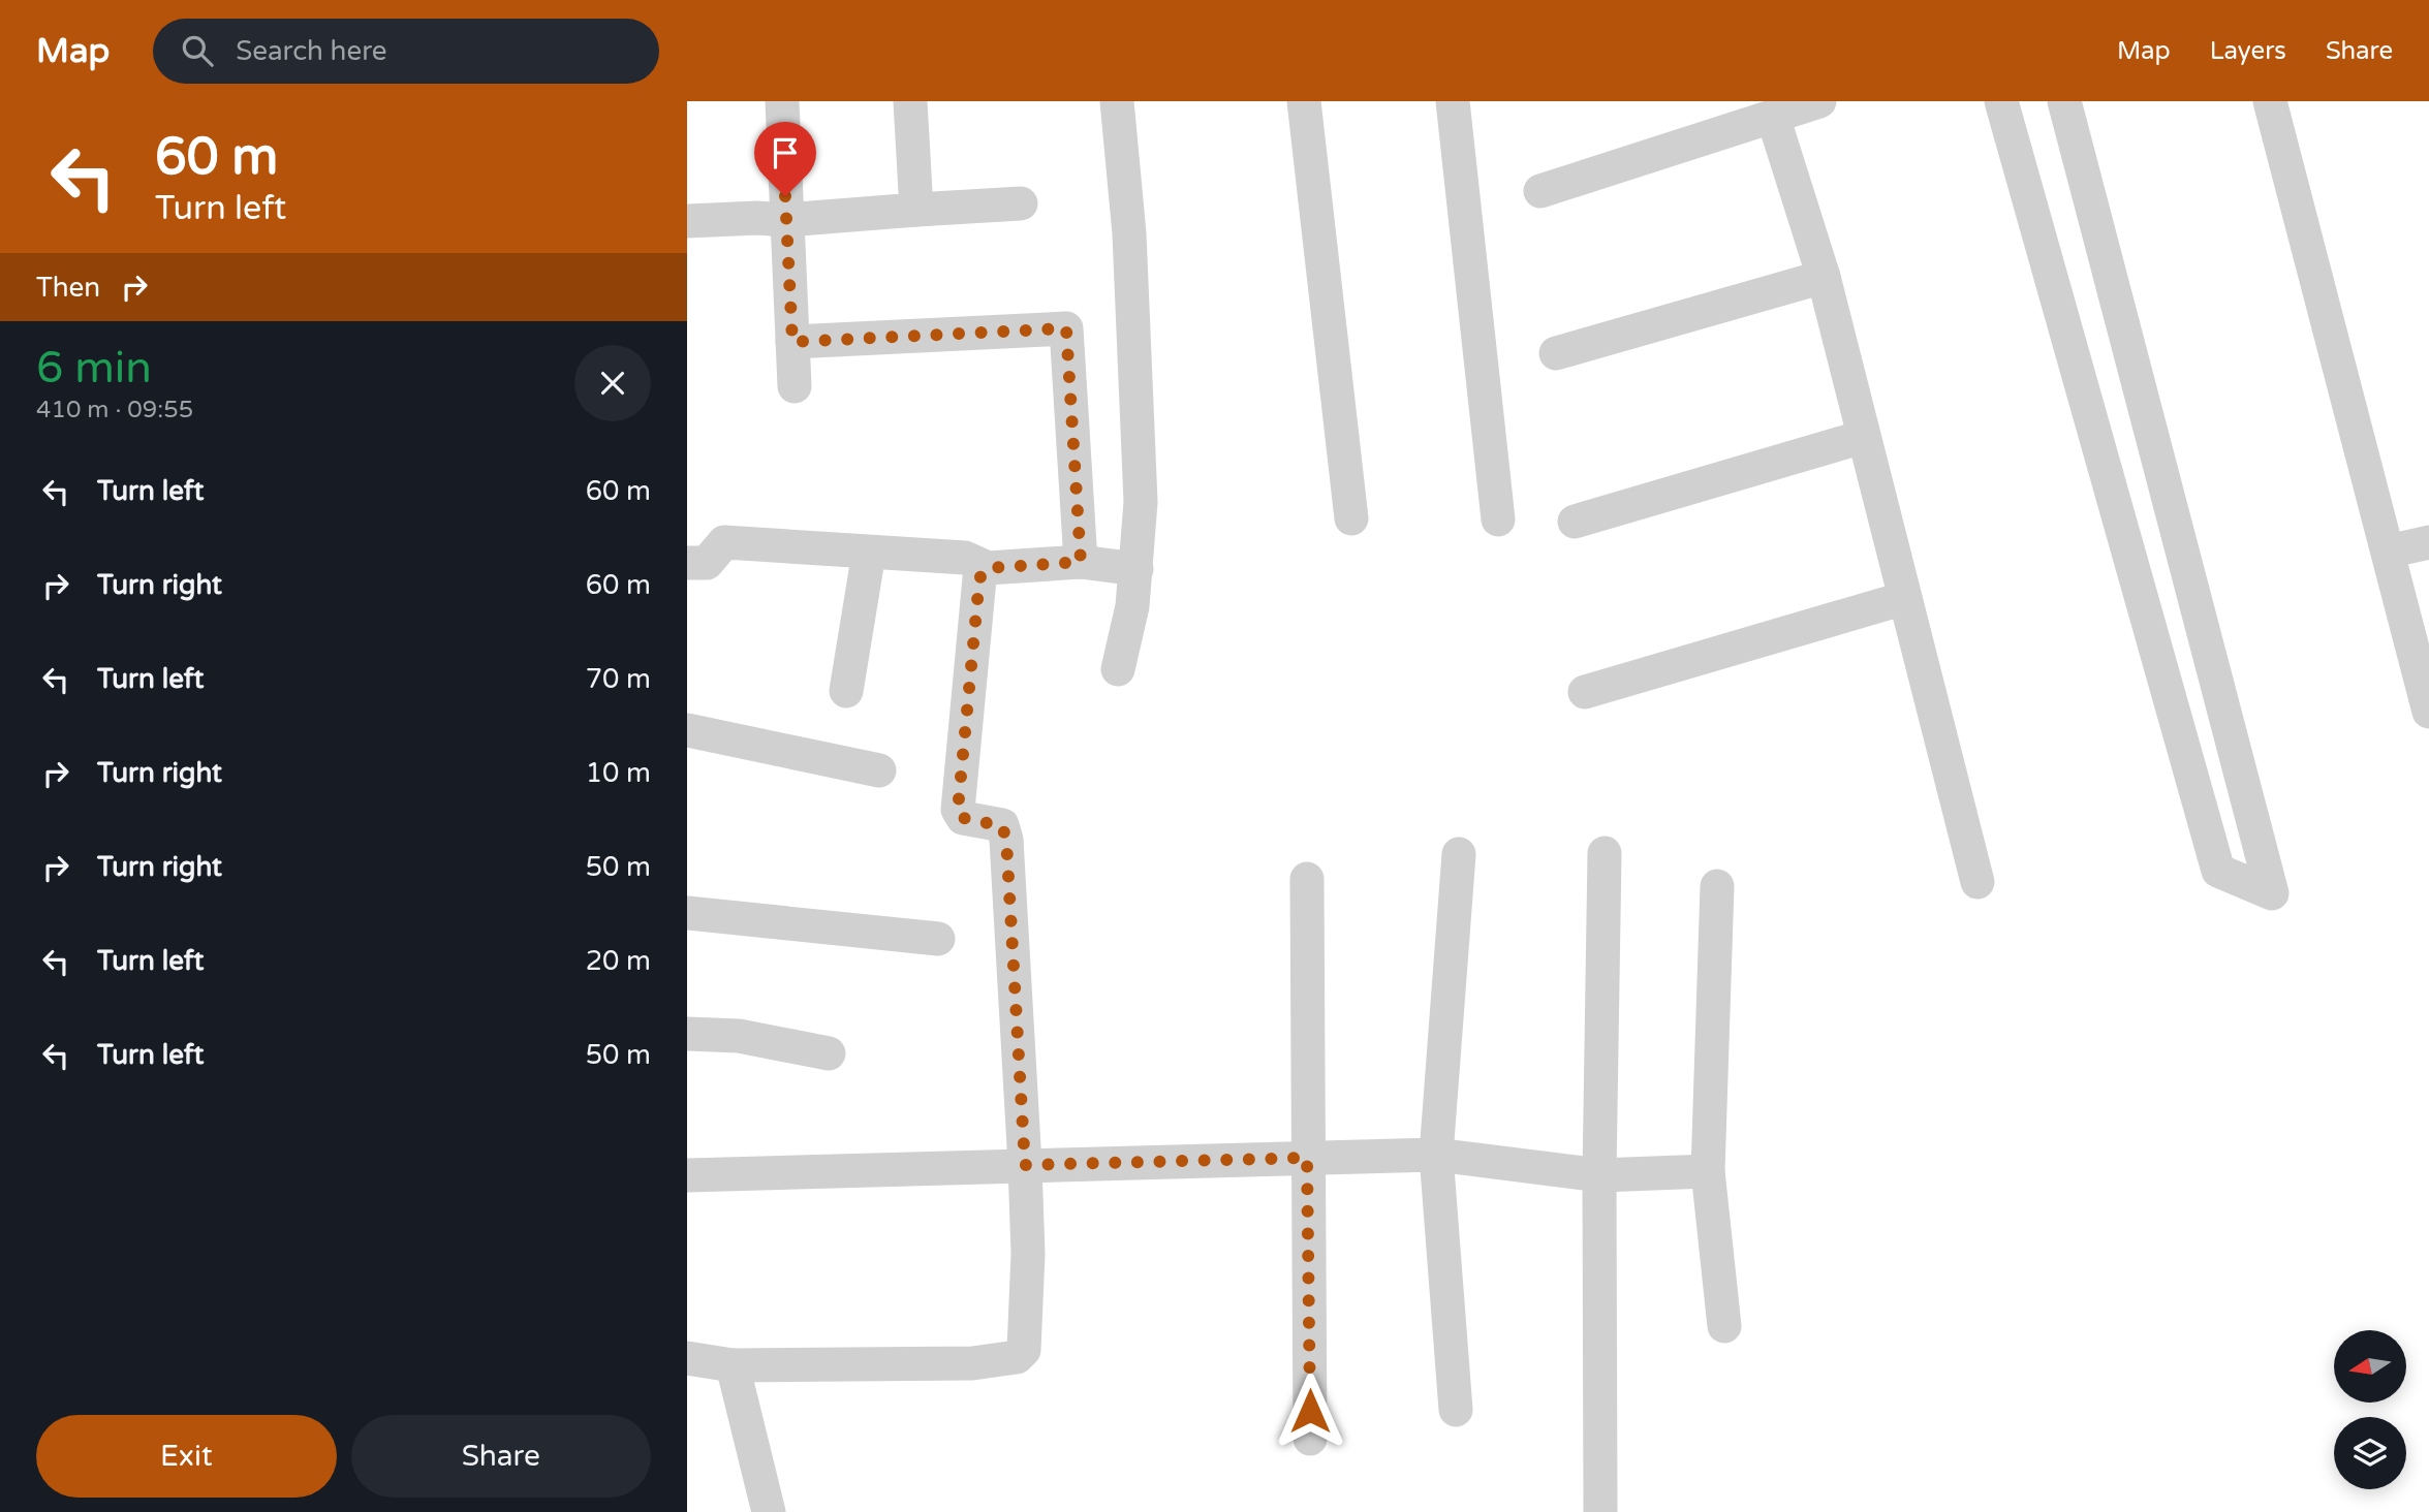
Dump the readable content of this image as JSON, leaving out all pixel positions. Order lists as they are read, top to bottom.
{
  "north": "left",
  "page": {
    "header": "Map",
    "search": "Search here",
    "nav": ["Map", "Layers", "Share"],
    "turn": ["60 m", "Turn left"],
    "then": "Then",
    "heading": ["6 min", "410 m · 09:55"],
    "list": [
      {
        "name": "Turn left",
        "value": "60 m"
      },
      {
        "name": "Turn right",
        "value": "60 m"
      },
      {
        "name": "Turn left",
        "value": "70 m"
      },
      {
        "name": "Turn right",
        "value": "10 m"
      },
      {
        "name": "Turn right",
        "value": "50 m"
      },
      {
        "name": "Turn left",
        "value": "20 m"
      },
      {
        "name": "Turn left",
        "value": "50 m"
      }
    ],
    "buttons": ["Exit", "Share"]
  }
}
